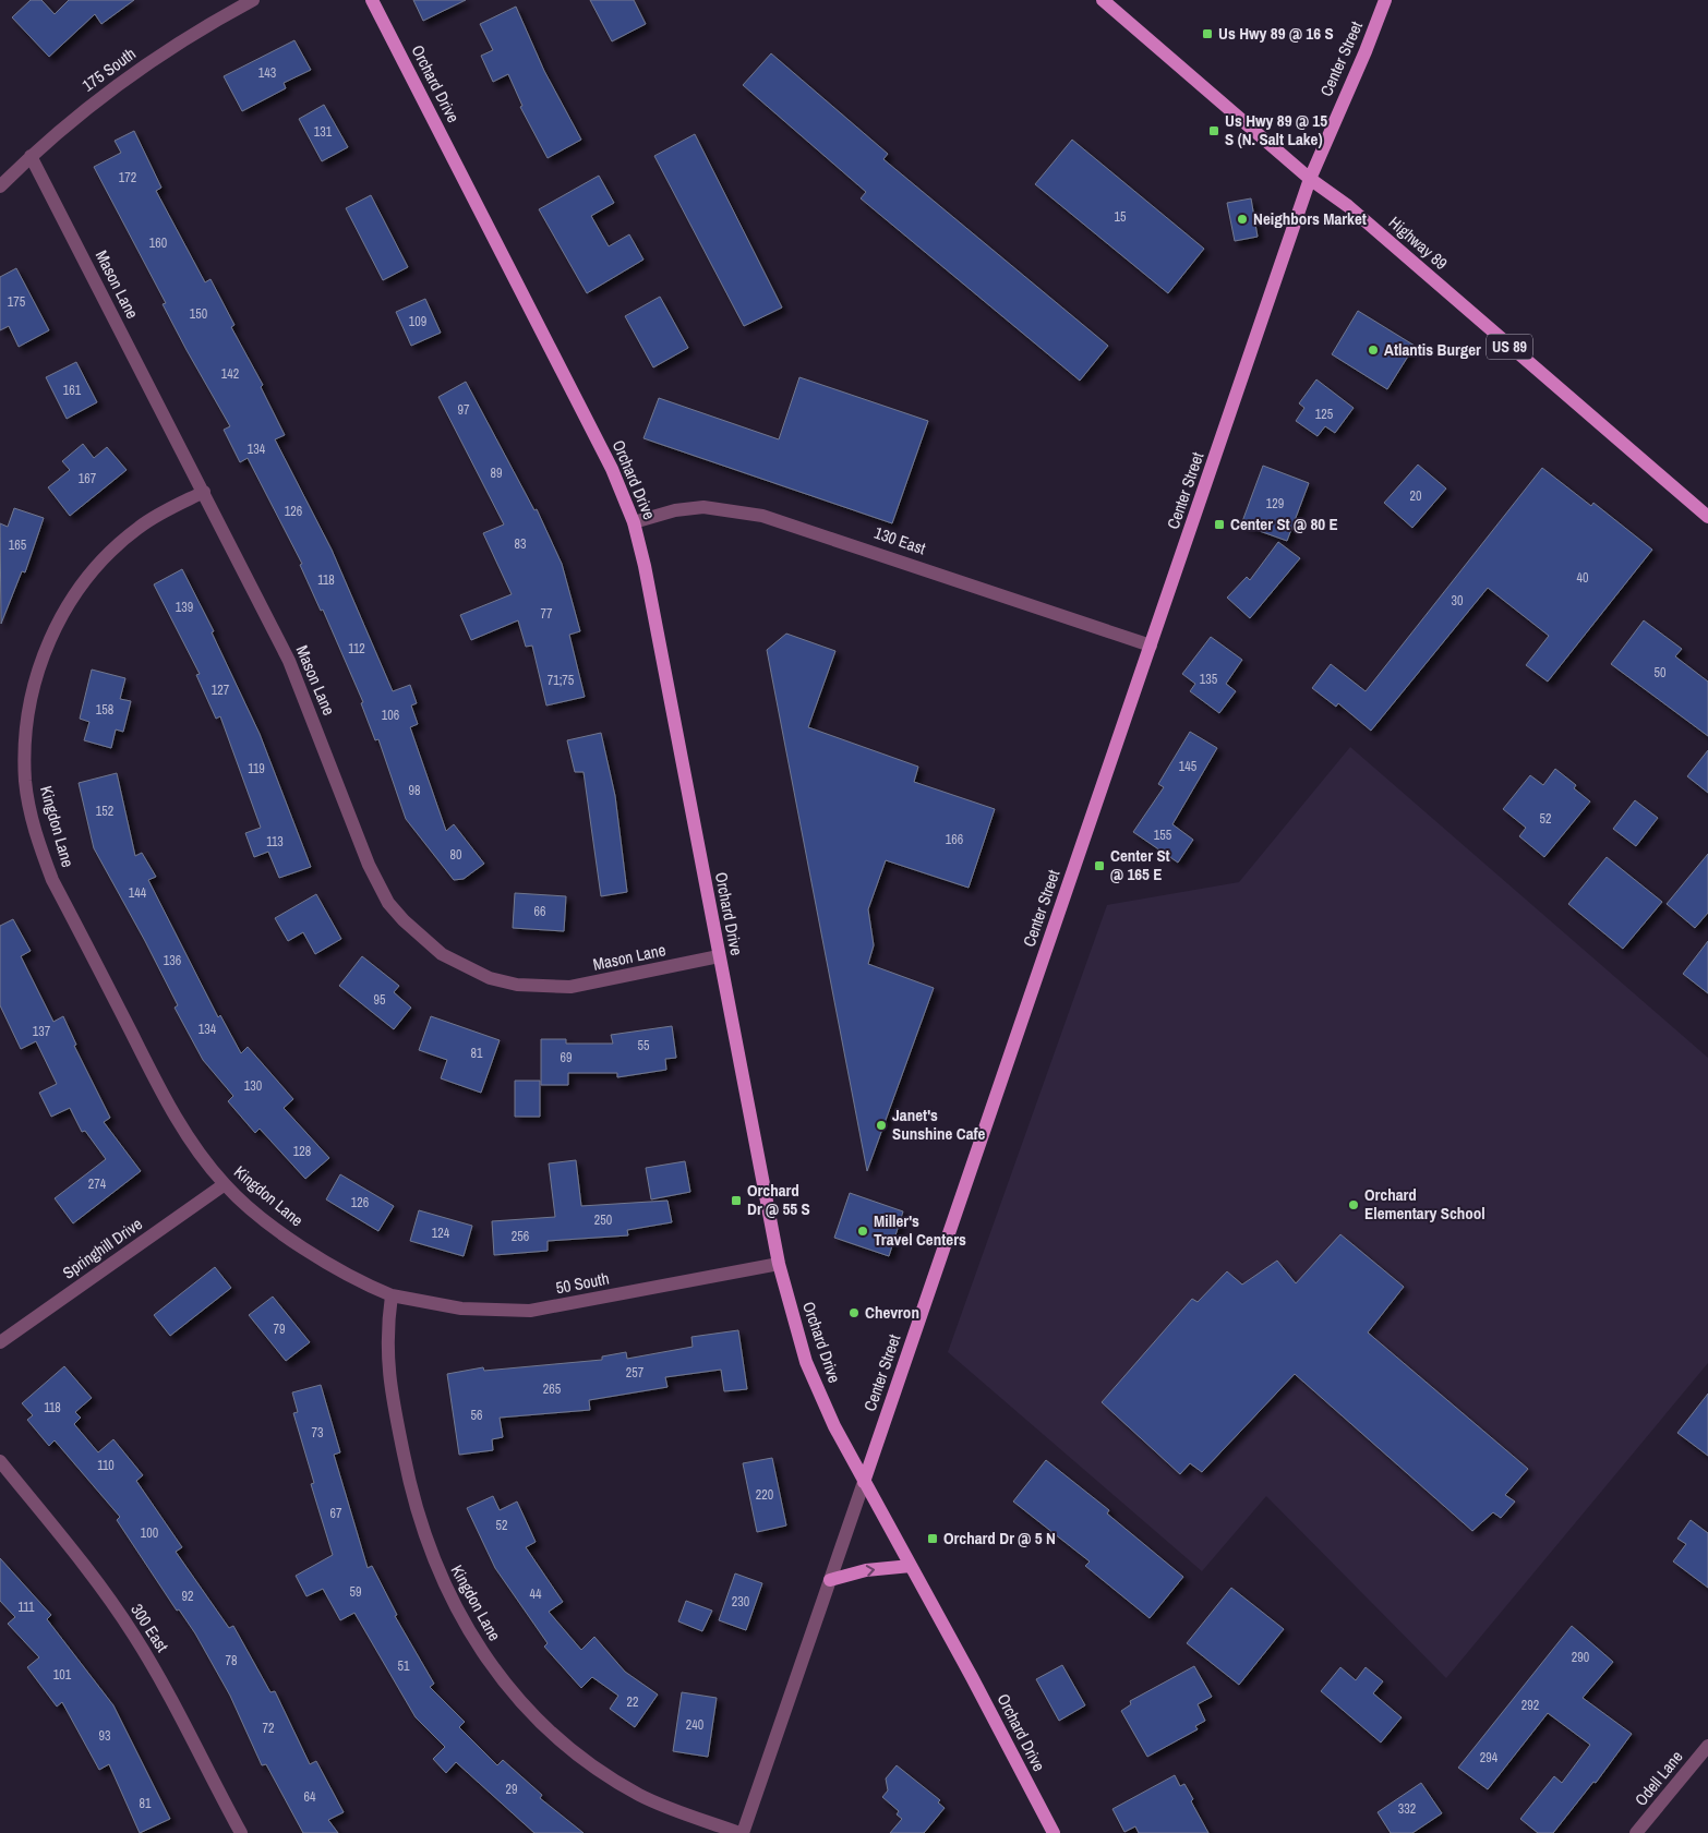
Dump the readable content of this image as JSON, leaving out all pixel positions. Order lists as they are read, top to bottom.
{
  "streets": {
    "main road": [
      "Center Street",
      "Orchard Drive",
      "Highway 89",
      "US 89"
    ],
    "street": [
      "175 South",
      "Mason Lane",
      "130 East",
      "Kingdon Lane",
      "Springhill Drive",
      "50 South",
      "300 East",
      "Odell Lane"
    ]
  },
  "crossings": [
    ["Center Street", "Orchard Drive"],
    ["Center Street", "Highway 89"],
    ["Center Street", "130 East"],
    ["Center Street", "Kingdon Lane"],
    ["175 South", "Mason Lane"],
    ["Orchard Drive", "Mason Lane"],
    ["Orchard Drive", "130 East"],
    ["Orchard Drive", "50 South"],
    ["Mason Lane", "Kingdon Lane"],
    ["Kingdon Lane", "Springhill Drive"],
    ["Kingdon Lane", "50 South"]
  ],
  "places": {
    "transit": [
      "Us Hwy 89 @ 16 S",
      "Us Hwy 89 @ 15 S (N. Salt Lake)",
      "Center St @ 80 E",
      "Center St @ 165 E",
      "Orchard Dr @ 55 S",
      "Orchard Dr @ 5 N"
    ],
    "other": [
      "Neighbors Market",
      "Atlantis Burger",
      "Janet's Sunshine Cafe",
      "Orchard Elementary School",
      "Miller's Travel Centers",
      "Chevron"
    ]
  },
  "house_numbers": [
    "143",
    "131",
    "172",
    "15",
    "160",
    "175",
    "150",
    "109",
    "142",
    "161",
    "97",
    "125",
    "134",
    "89",
    "167",
    "20",
    "129",
    "126",
    "83",
    "165",
    "40",
    "118",
    "30",
    "139",
    "77",
    "112",
    "50",
    "135",
    "71;75",
    "127",
    "158",
    "106",
    "145",
    "119",
    "98",
    "152",
    "52",
    "155",
    "166",
    "113",
    "80",
    "144",
    "66",
    "136",
    "95",
    "134",
    "137",
    "55",
    "81",
    "69",
    "130",
    "128",
    "274",
    "126",
    "250",
    "124",
    "256",
    "79",
    "257",
    "265",
    "118",
    "56",
    "73",
    "110",
    "220",
    "67",
    "52",
    "100",
    "59",
    "44",
    "92",
    "230",
    "111",
    "290",
    "78",
    "51",
    "101",
    "22",
    "292",
    "240",
    "72",
    "93",
    "294",
    "29",
    "64",
    "81",
    "332"
  ]
}
